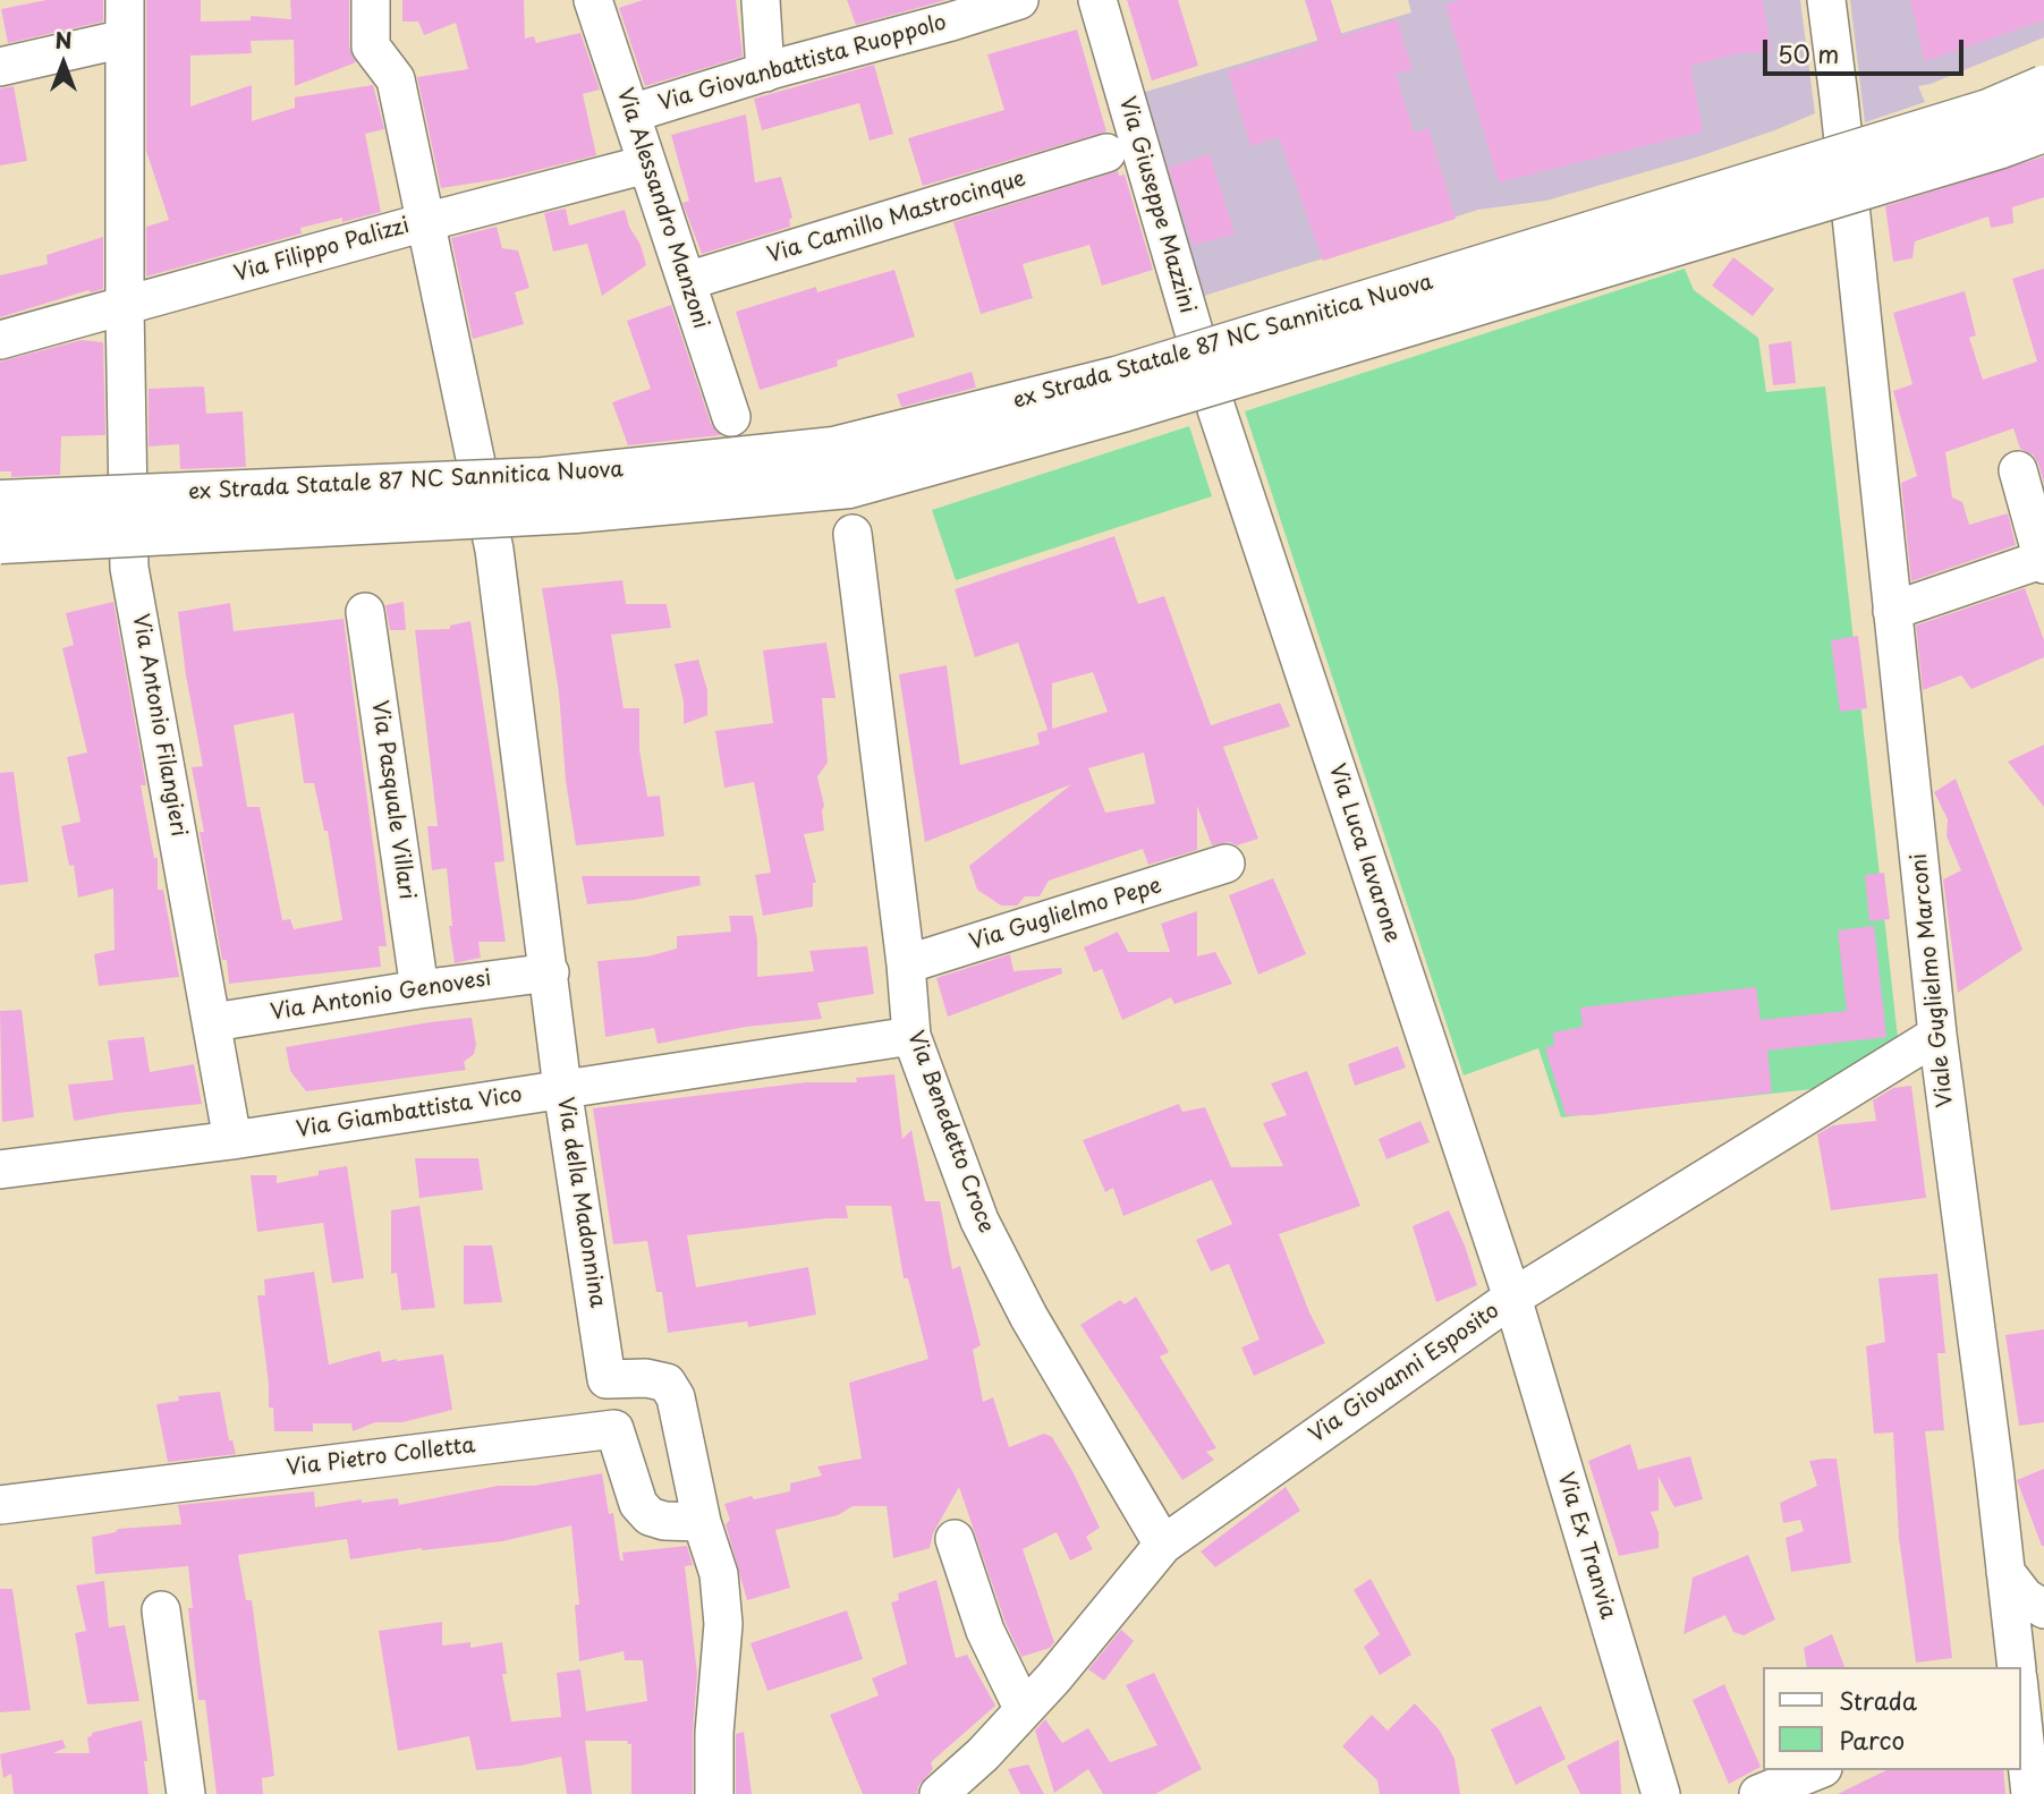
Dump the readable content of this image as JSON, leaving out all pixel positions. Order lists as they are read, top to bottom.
{
  "streets": {
    "highway": ["ex Strada Statale 87 NC Sannitica Nuova"],
    "street": [
      "Via Giovanbattista Ruoppolo",
      "Via Giuseppe Mazzini",
      "Via Alessandro Manzoni",
      "Via Camillo Mastrocinque",
      "Via Filippo Palizzi",
      "Via Antonio Filangieri",
      "Via Pasquale Villari",
      "Via Luca Iavarone",
      "Via Guglielmo Pepe",
      "Viale Guglielmo Marconi",
      "Via Antonio Genovesi",
      "Via Giambattista Vico",
      "Via Benedetto Croce",
      "Via della Madonnina",
      "Via Giovanni Esposito",
      "Via Pietro Colletta",
      "Via Ex Tranvia"
    ]
  },
  "crossings": [
    ["Via Giovanbattista Ruoppolo", "Via Alessandro Manzoni"],
    ["Via Giuseppe Mazzini", "Via Luca Iavarone"],
    ["Via Alessandro Manzoni", "Via Camillo Mastrocinque"],
    ["Via Alessandro Manzoni", "Via Filippo Palizzi"],
    ["Via Filippo Palizzi", "Via Antonio Filangieri"],
    ["Via Filippo Palizzi", "Via della Madonnina"],
    ["Via Antonio Filangieri", "Via Antonio Genovesi"],
    ["Via Antonio Filangieri", "Via Giambattista Vico"],
    ["Via Pasquale Villari", "Via Antonio Genovesi"],
    ["Via Luca Iavarone", "Via Giovanni Esposito"],
    ["Via Luca Iavarone", "Via Ex Tranvia"],
    ["Via Guglielmo Pepe", "Via Benedetto Croce"],
    ["Viale Guglielmo Marconi", "Via Giovanni Esposito"],
    ["Via Antonio Genovesi", "Via della Madonnina"],
    ["Via Giambattista Vico", "Via Benedetto Croce"],
    ["Via Giambattista Vico", "Via della Madonnina"],
    ["Via Benedetto Croce", "Via Giovanni Esposito"],
    ["Via della Madonnina", "Via Pietro Colletta"],
    ["Via Giovanni Esposito", "Via Ex Tranvia"]
  ],
  "legend": ["Strada", "Parco"],
  "scale_bar": "50 m",
  "north": "top"
}
